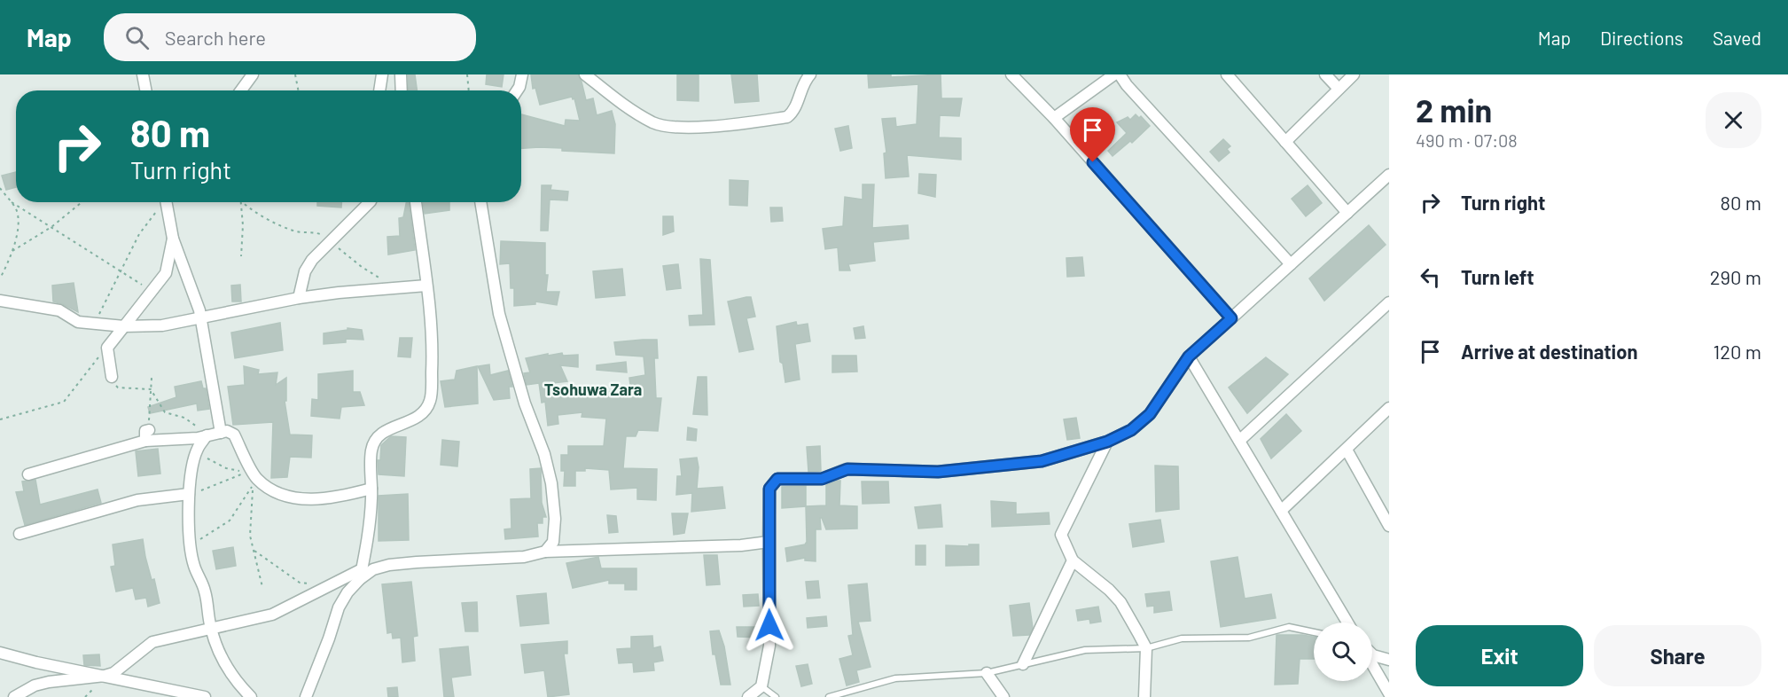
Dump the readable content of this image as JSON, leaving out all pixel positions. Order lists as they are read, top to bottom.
{
  "districts": ["Tsohuwa Zara"],
  "page": {
    "header": "Map",
    "search": "Search here",
    "nav": ["Map", "Directions", "Saved"],
    "heading": ["2 min", "490 m · 07:08"],
    "turn": ["80 m", "Turn right"],
    "list": [
      {
        "name": "Turn right",
        "value": "80 m"
      },
      {
        "name": "Turn left",
        "value": "290 m"
      },
      {
        "name": "Arrive at destination",
        "value": "120 m"
      }
    ],
    "buttons": ["Exit", "Share"]
  }
}
